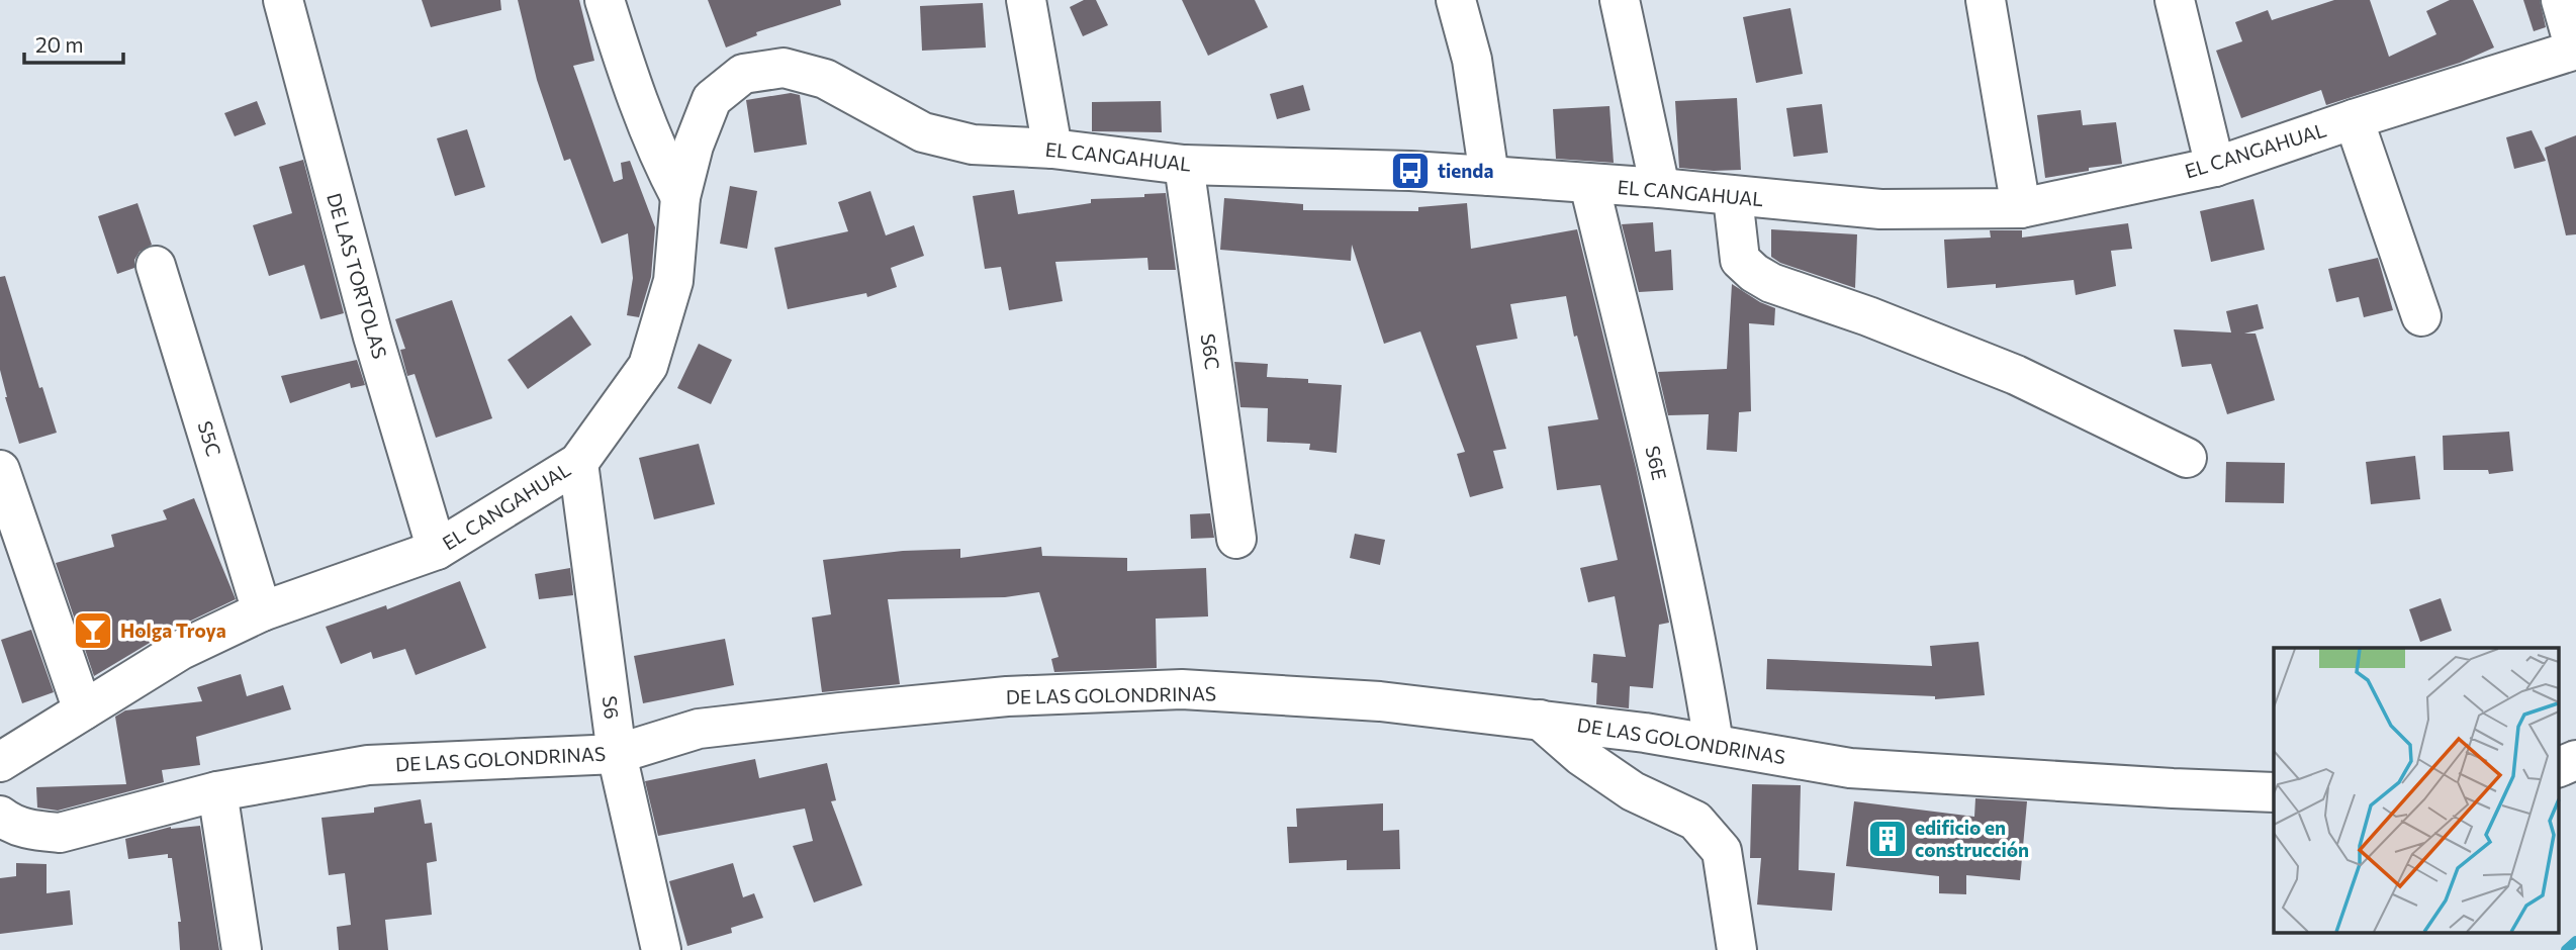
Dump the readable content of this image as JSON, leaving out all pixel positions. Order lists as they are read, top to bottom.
{
  "streets": {
    "street": [
      "EL CANGAHUAL",
      "DE LAS TORTOLAS",
      "S6C",
      "S5C",
      "S6E",
      "DE LAS GOLONDRINAS",
      "S6"
    ]
  },
  "crossings": [
    ["EL CANGAHUAL", "DE LAS TORTOLAS"],
    ["EL CANGAHUAL", "S6C"],
    ["EL CANGAHUAL", "S5C"],
    ["EL CANGAHUAL", "S6E"],
    ["EL CANGAHUAL", "S6"],
    ["S6E", "DE LAS GOLONDRINAS"],
    ["DE LAS GOLONDRINAS", "S6"]
  ],
  "places": {
    "bus stop": ["tienda"],
    "bar": ["Holga Troya"],
    "building": ["edificio en construcción"]
  },
  "scale_bar": "20 m"
}
